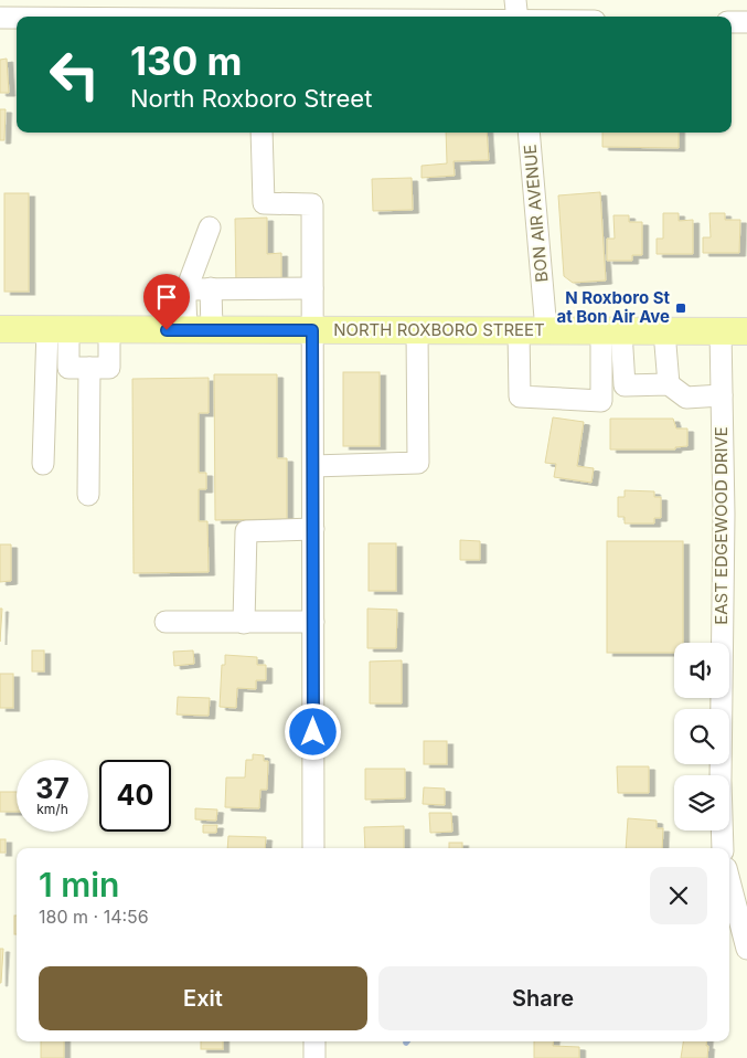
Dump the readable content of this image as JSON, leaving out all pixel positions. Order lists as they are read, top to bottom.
{
  "streets": {
    "main road": ["NORTH ROXBORO STREET"],
    "street": ["BON AIR AVENUE", "EAST EDGEWOOD DRIVE"]
  },
  "crossings": [
    ["BON AIR AVENUE", "NORTH ROXBORO STREET"],
    ["NORTH ROXBORO STREET", "EAST EDGEWOOD DRIVE"]
  ],
  "places": {
    "transit": ["N Roxboro St at Bon Air Ave"]
  },
  "page": {
    "turn": ["130 m", "North Roxboro Street"],
    "speed": "37 km/h",
    "limit": "40",
    "heading": ["1 min", "180 m · 14:56"],
    "buttons": ["Exit", "Share"]
  }
}
